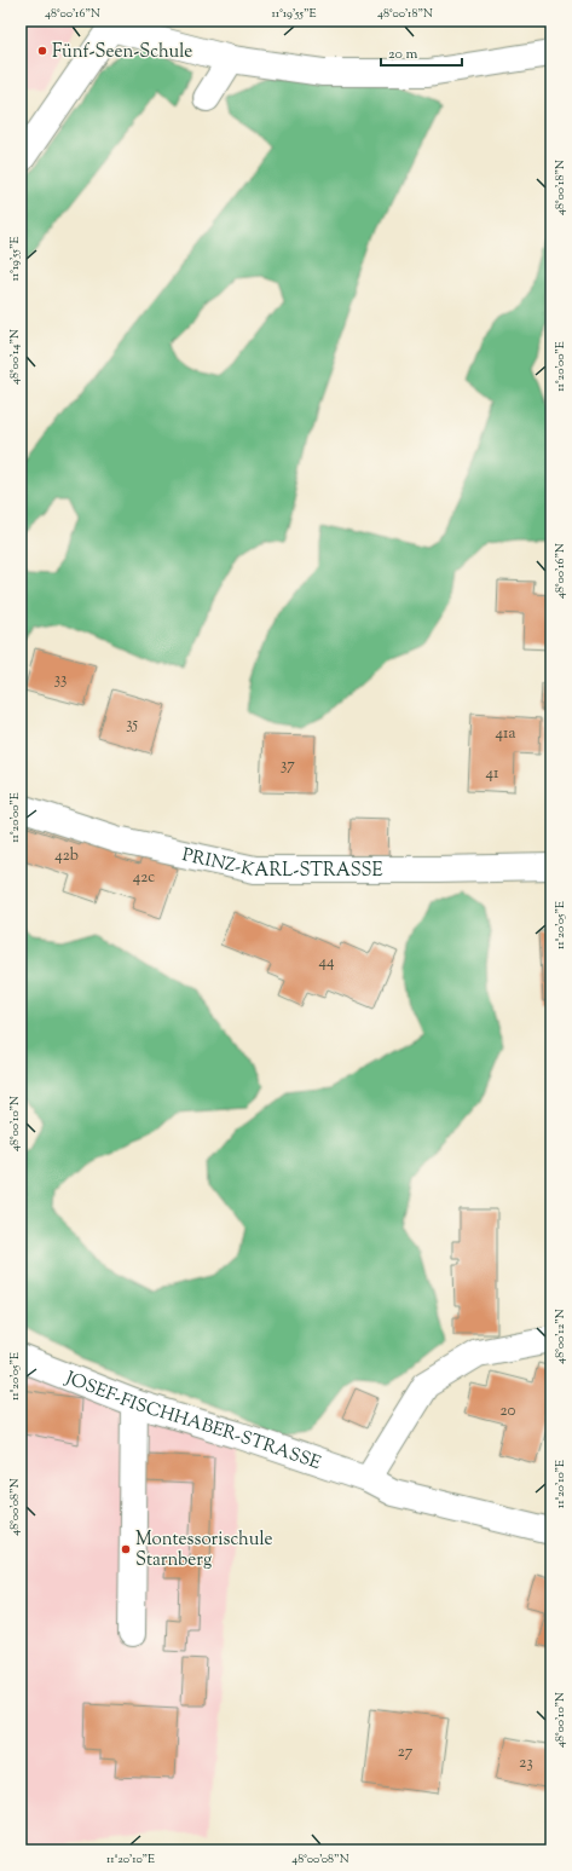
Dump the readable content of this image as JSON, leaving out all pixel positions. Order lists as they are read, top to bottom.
{
  "streets": {
    "street": ["PRINZ-KARL-STRASSE", "JOSEF-FISCHHABER-STRASSE"]
  },
  "places": ["Fünf-Seen-Schule", "Montessorischule Starnberg"],
  "house_numbers": [
    "33",
    "35",
    "41a",
    "37",
    "41",
    "42b",
    "42c",
    "44",
    "20",
    "27",
    "23"
  ],
  "scale_bar": "20 m",
  "coordinates": [
    "48°00'16\"N",
    "11°19'55\"E",
    "48°00'18\"N",
    "48°00'14\"N",
    "11°20'00\"E",
    "11°20'05\"E",
    "48°00'10\"N",
    "48°00'12\"N",
    "11°20'10\"E",
    "48°00'08\"N"
  ]
}
